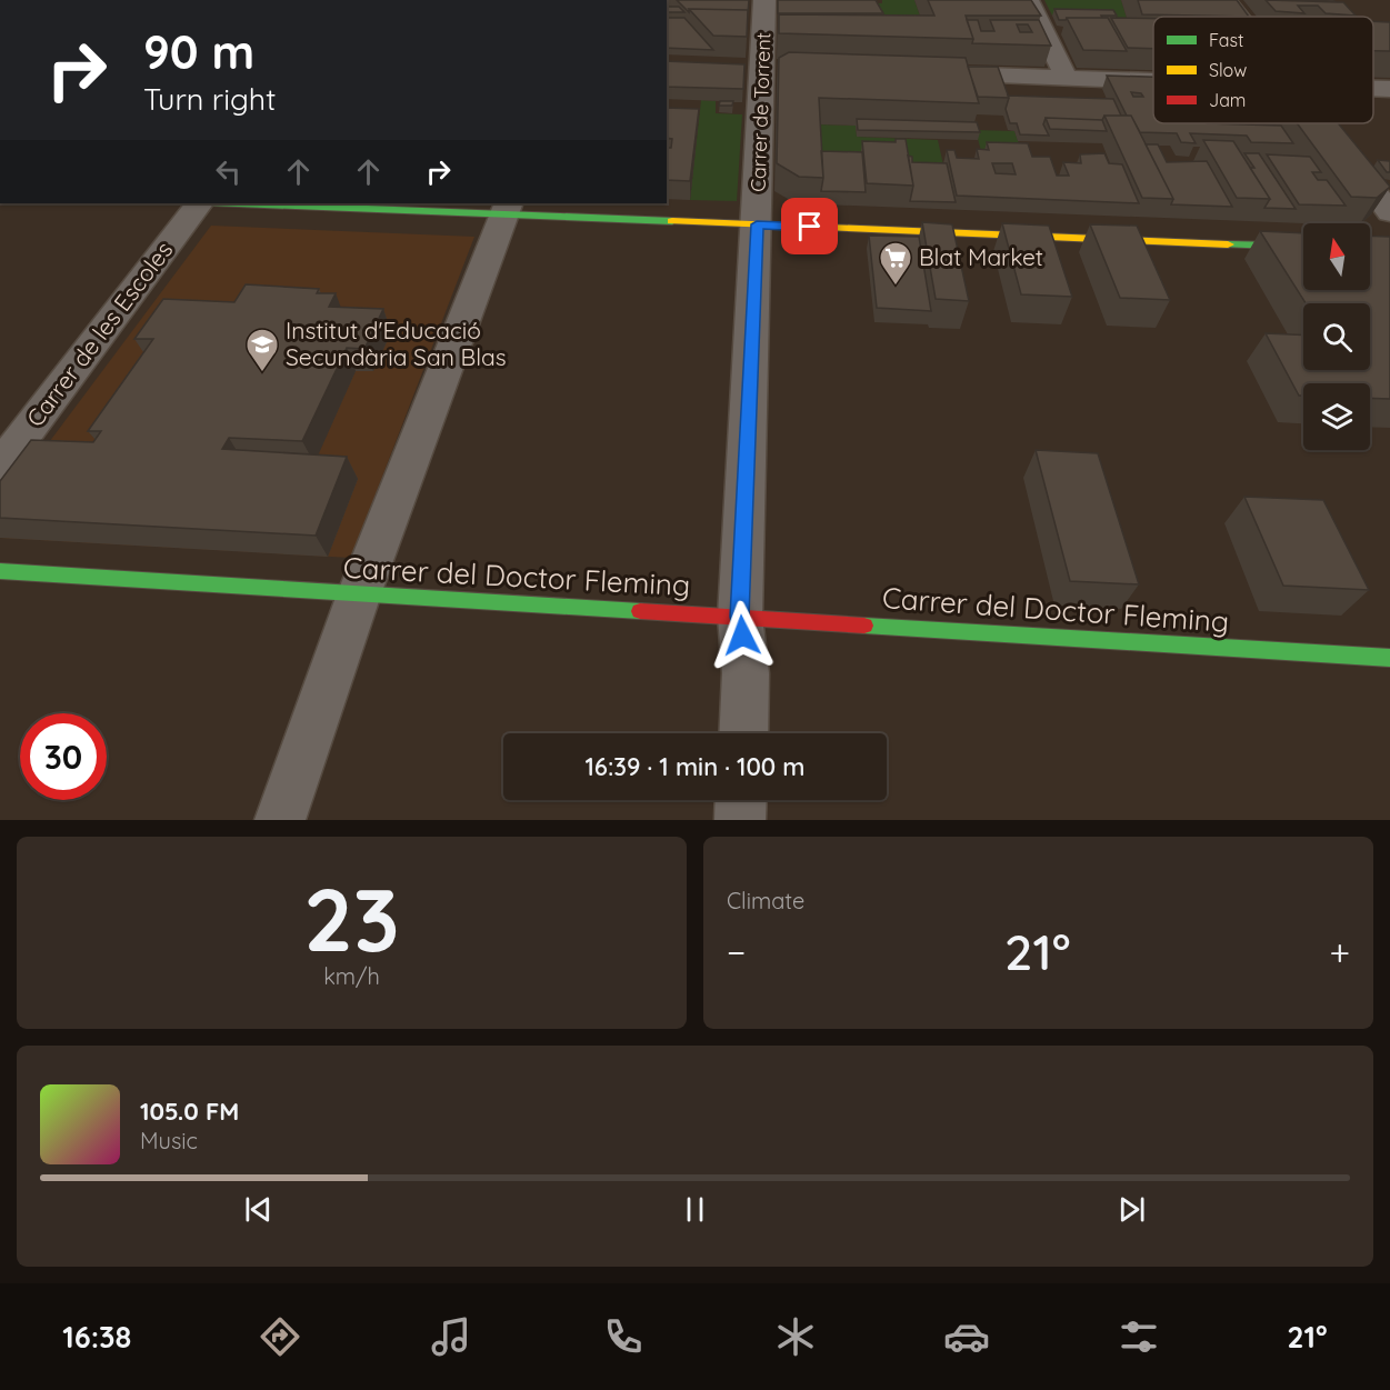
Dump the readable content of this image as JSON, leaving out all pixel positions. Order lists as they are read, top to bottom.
{
  "streets": {
    "street": ["Carrer de Torrent", "Carrer de les Escoles", "Carrer del Doctor Fleming"]
  },
  "crossings": [
    ["Carrer de Torrent", "Carrer del Doctor Fleming"]
  ],
  "places": {
    "supermarket": ["Blat Market"],
    "school or university": ["Institut d'Educació Secundària San Blas"]
  },
  "legend": ["Fast", "Slow", "Jam"],
  "north": "top",
  "page": {
    "turn": ["90 m", "Turn right"],
    "limit": "30",
    "trip": "16:39 · 1 min · 100 m",
    "tile": [
      ["23", "km/h"],
      "Climate"
    ],
    "heat": ["−", "21°", "+"],
    "song": ["105.0 FM", "Music"],
    "tabs": ["16:38", "21°"]
  }
}
